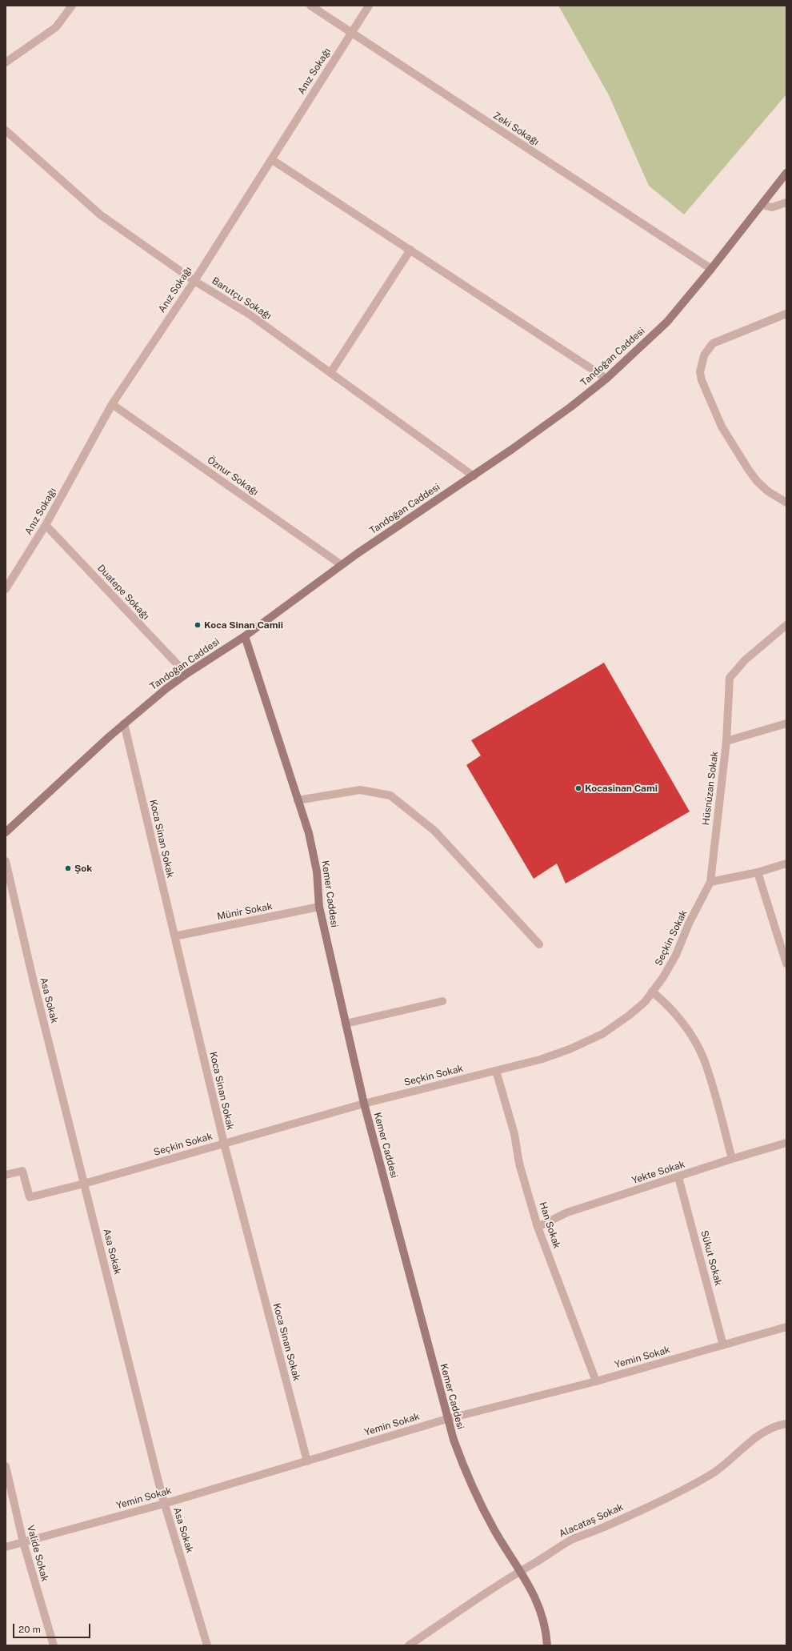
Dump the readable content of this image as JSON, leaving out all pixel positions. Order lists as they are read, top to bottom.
{
  "streets": {
    "street": [
      "Anız Sokağı",
      "Zeki Sokağı",
      "Barutçu Sokağı",
      "Tandoğan Caddesi",
      "Öznur Sokağı",
      "Duatepe Sokağı",
      "Hüsnüzan Sokak",
      "Koca Sinan Sokak",
      "Kemer Caddesi",
      "Münir Sokak",
      "Seçkin Sokak",
      "Asa Sokak",
      "Yekte Sokak",
      "Han Sokak",
      "Sükut Sokak",
      "Yemin Sokak",
      "Alacataş Sokak",
      "Valide Sokak"
    ]
  },
  "crossings": [
    ["Anız Sokağı", "Zeki Sokağı"],
    ["Anız Sokağı", "Barutçu Sokağı"],
    ["Anız Sokağı", "Öznur Sokağı"],
    ["Anız Sokağı", "Duatepe Sokağı"],
    ["Zeki Sokağı", "Tandoğan Caddesi"],
    ["Barutçu Sokağı", "Tandoğan Caddesi"],
    ["Tandoğan Caddesi", "Öznur Sokağı"],
    ["Tandoğan Caddesi", "Duatepe Sokağı"],
    ["Tandoğan Caddesi", "Koca Sinan Sokak"],
    ["Tandoğan Caddesi", "Kemer Caddesi"],
    ["Hüsnüzan Sokak", "Seçkin Sokak"],
    ["Koca Sinan Sokak", "Münir Sokak"],
    ["Koca Sinan Sokak", "Seçkin Sokak"],
    ["Koca Sinan Sokak", "Yemin Sokak"],
    ["Kemer Caddesi", "Münir Sokak"],
    ["Kemer Caddesi", "Seçkin Sokak"],
    ["Kemer Caddesi", "Yemin Sokak"],
    ["Kemer Caddesi", "Alacataş Sokak"],
    ["Seçkin Sokak", "Asa Sokak"],
    ["Seçkin Sokak", "Han Sokak"],
    ["Asa Sokak", "Yemin Sokak"],
    ["Yekte Sokak", "Han Sokak"],
    ["Yekte Sokak", "Sükut Sokak"],
    ["Han Sokak", "Yemin Sokak"],
    ["Sükut Sokak", "Yemin Sokak"],
    ["Yemin Sokak", "Valide Sokak"]
  ],
  "places": ["Koca Sinan Camii", "Kocasinan Cami", "Şok"],
  "scale_bar": "20 m"
}
